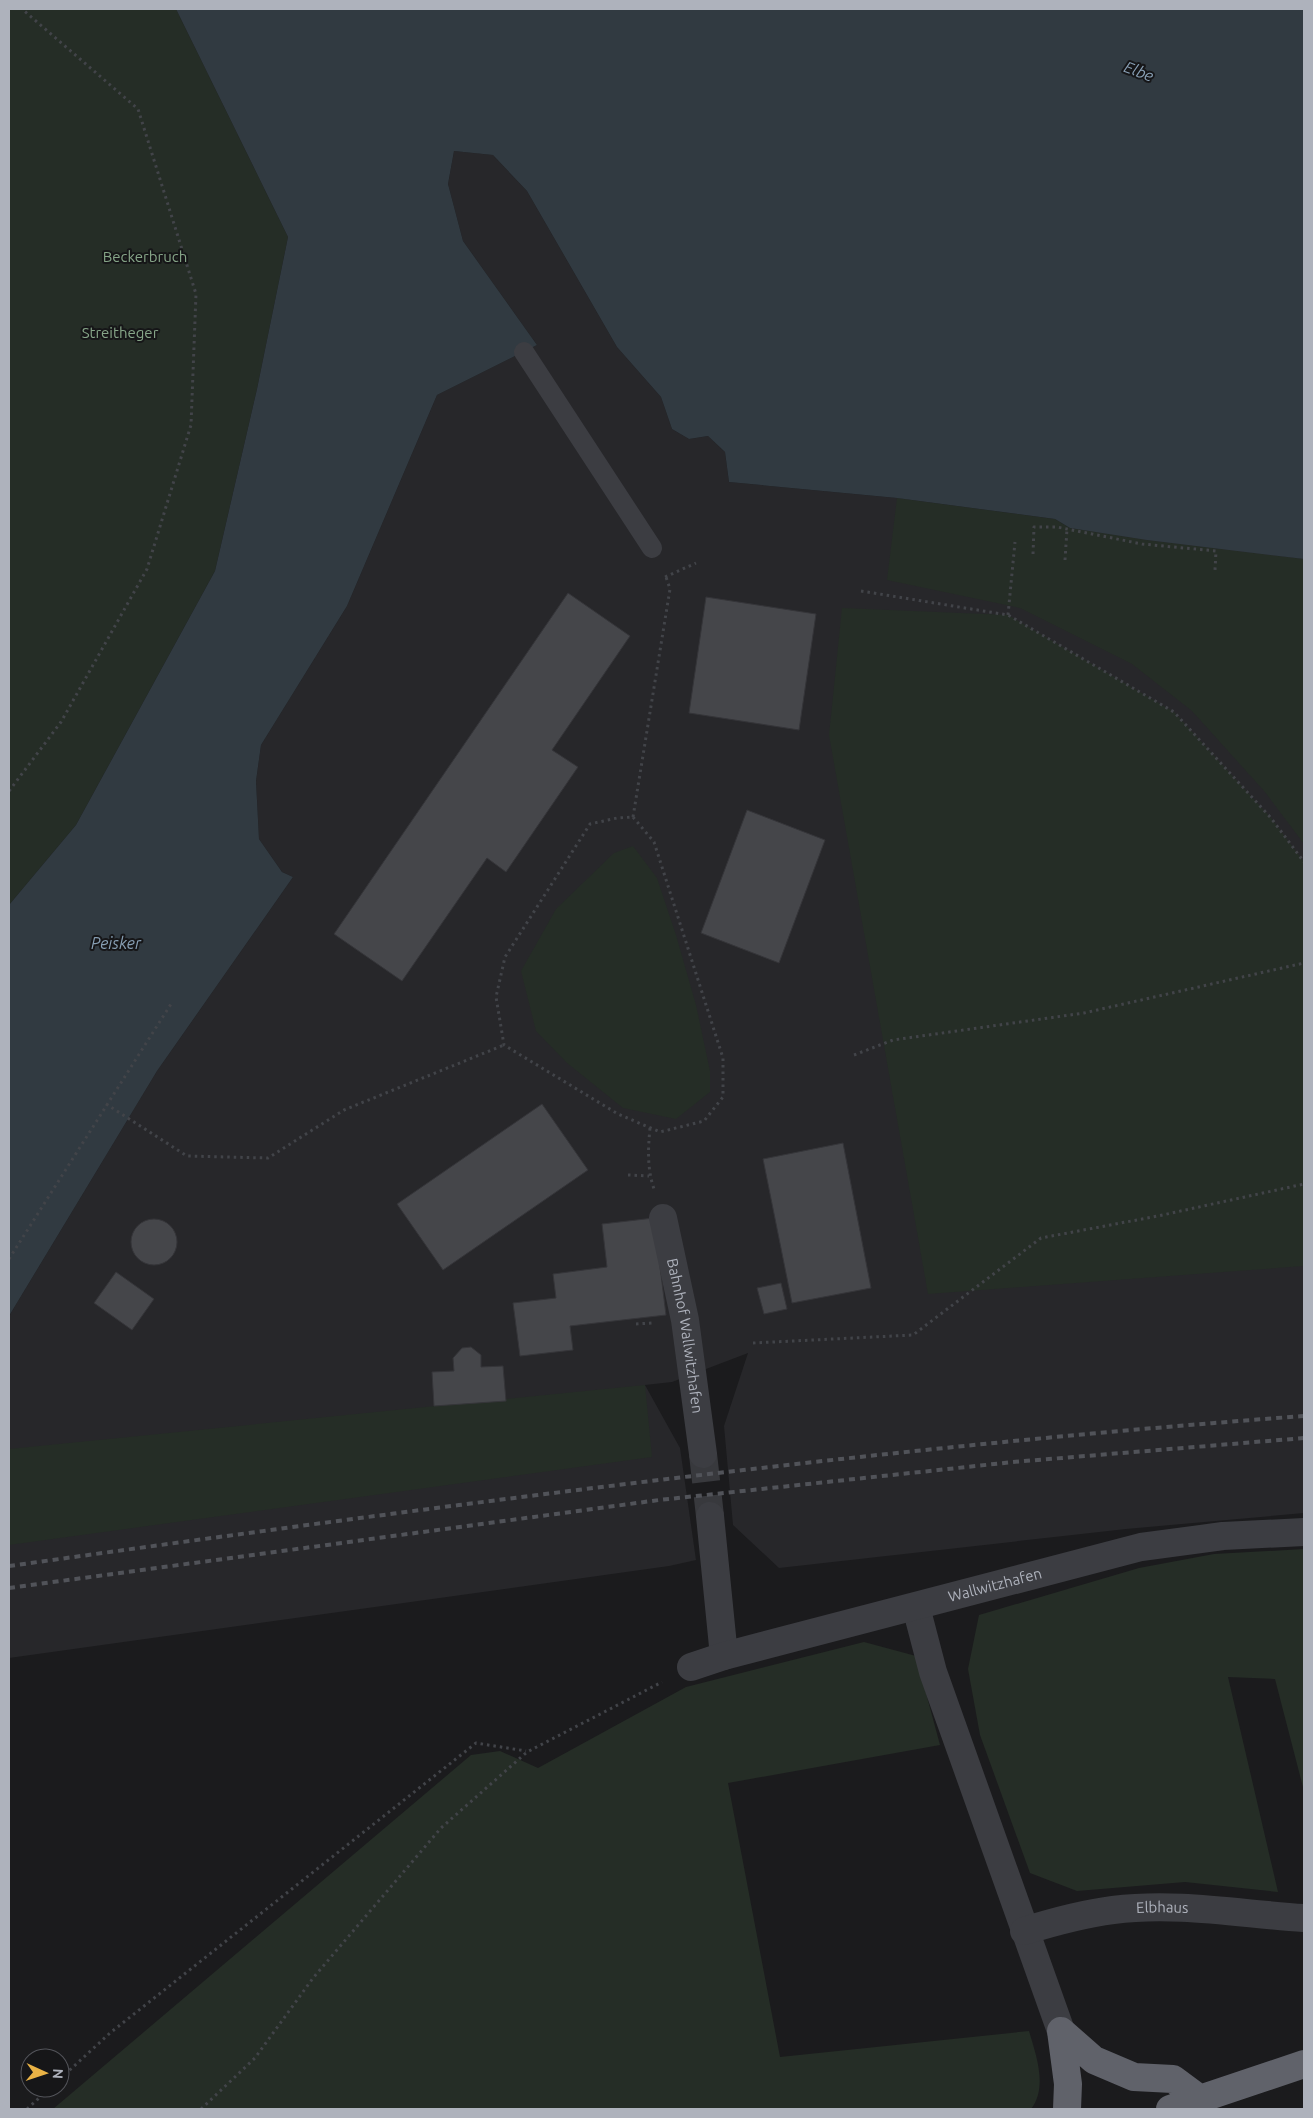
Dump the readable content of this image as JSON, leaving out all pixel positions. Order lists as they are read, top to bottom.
{
  "streets": {
    "street": ["Bahnhof Wallwitzhafen", "Wallwitzhafen", "Elbhaus"]
  },
  "water": ["Elbe", "Peisker"],
  "parks": ["Beckerbruch", "Streitheger"],
  "north": "right"
}
